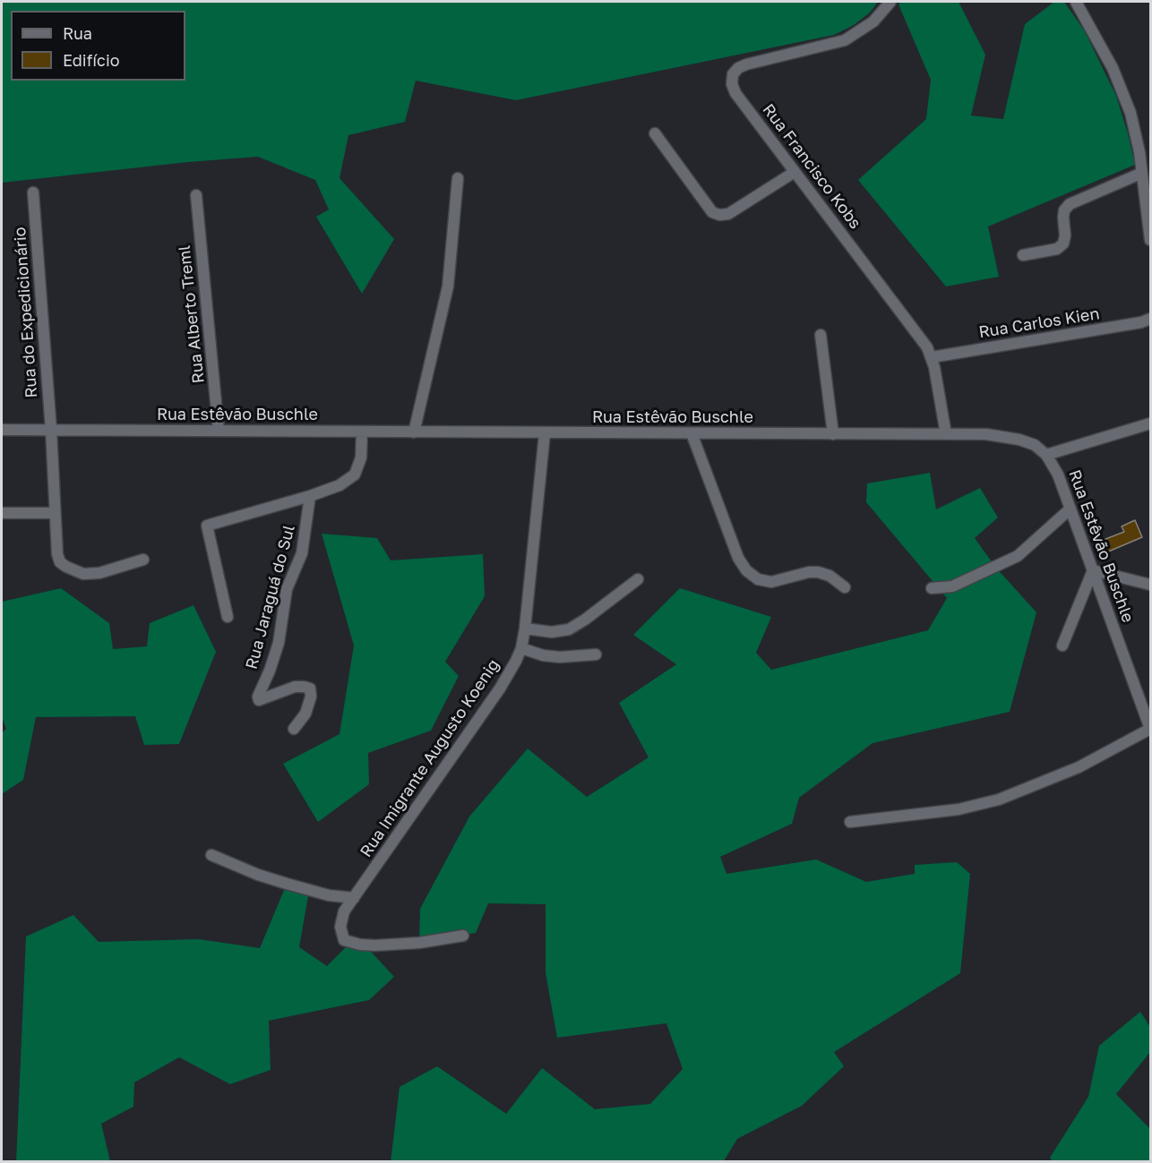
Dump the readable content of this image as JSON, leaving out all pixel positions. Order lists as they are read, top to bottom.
{
  "streets": {
    "street": [
      "Rua Francisco Kobs",
      "Rua do Expedicionário",
      "Rua Alberto Treml",
      "Rua Carlos Kien",
      "Rua Estêvão Buschle",
      "Rua Jaraguá do Sul",
      "Rua Imigrante Augusto Koenig"
    ]
  },
  "crossings": [
    ["Rua Francisco Kobs", "Rua Carlos Kien"],
    ["Rua Francisco Kobs", "Rua Estêvão Buschle"],
    ["Rua do Expedicionário", "Rua Estêvão Buschle"],
    ["Rua Alberto Treml", "Rua Estêvão Buschle"],
    ["Rua Estêvão Buschle", "Rua Imigrante Augusto Koenig"]
  ],
  "legend": ["Rua", "Edifício"]
}
